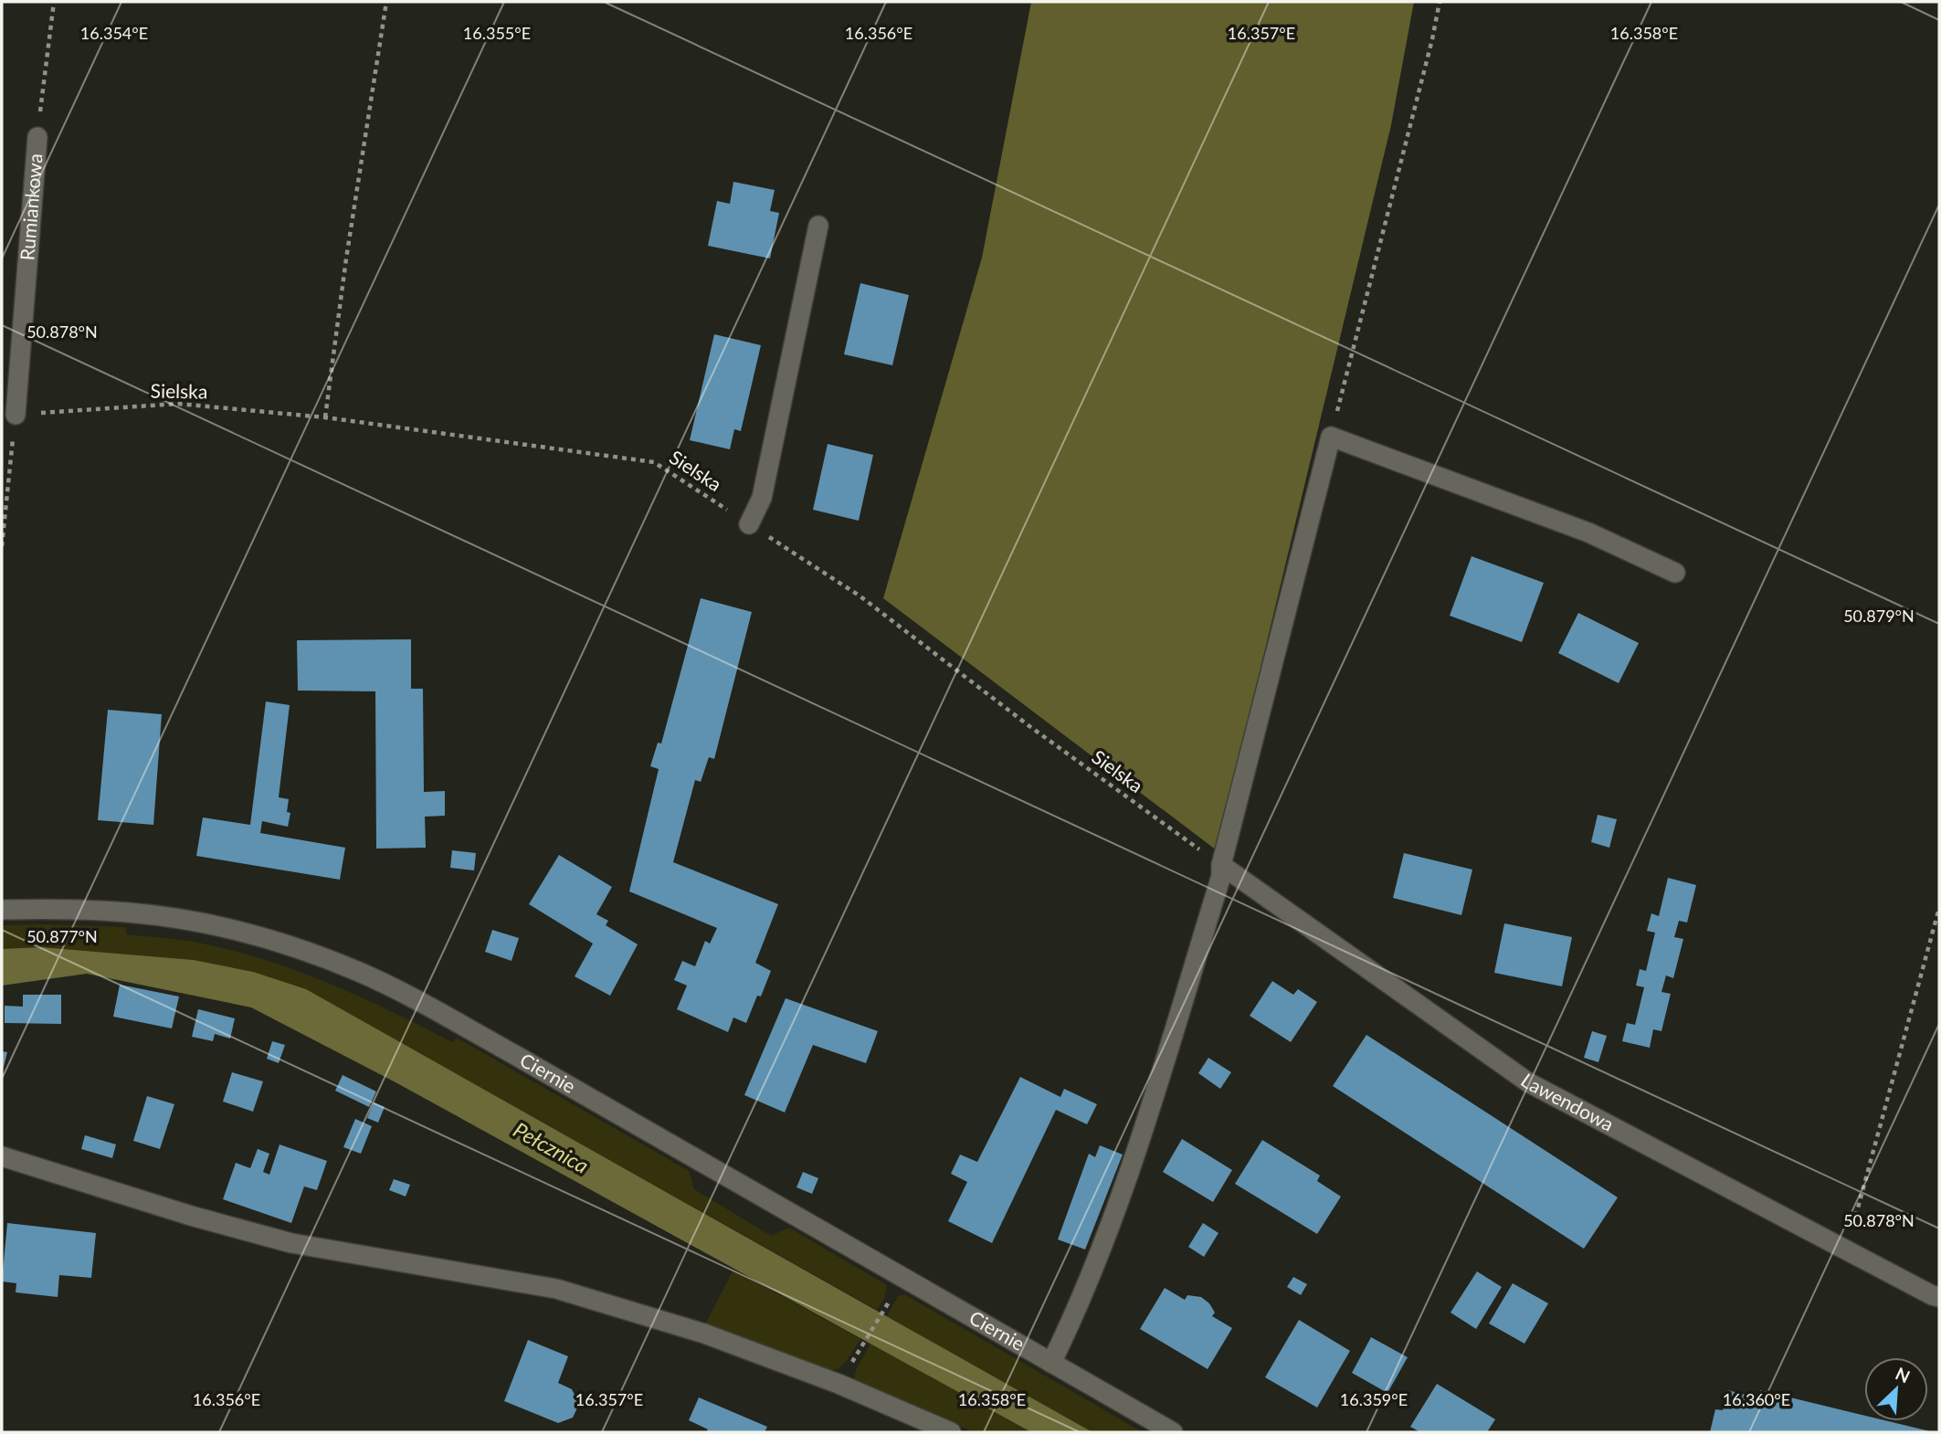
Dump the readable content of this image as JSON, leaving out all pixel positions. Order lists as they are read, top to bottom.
{
  "streets": {
    "street": ["Rumiankowa", "Ciernie", "Lawendowa"],
    "path": ["Sielska"]
  },
  "crossings": [
    ["Rumiankowa", "Sielska"],
    ["Sielska", "Lawendowa"]
  ],
  "water": ["Pełcznica"],
  "north": "top right",
  "coordinates": [
    "16.354°E",
    "16.355°E",
    "16.356°E",
    "16.357°E",
    "16.358°E",
    "50.878°N",
    "50.879°N",
    "50.877°N",
    "16.359°E",
    "16.360°E"
  ]
}
